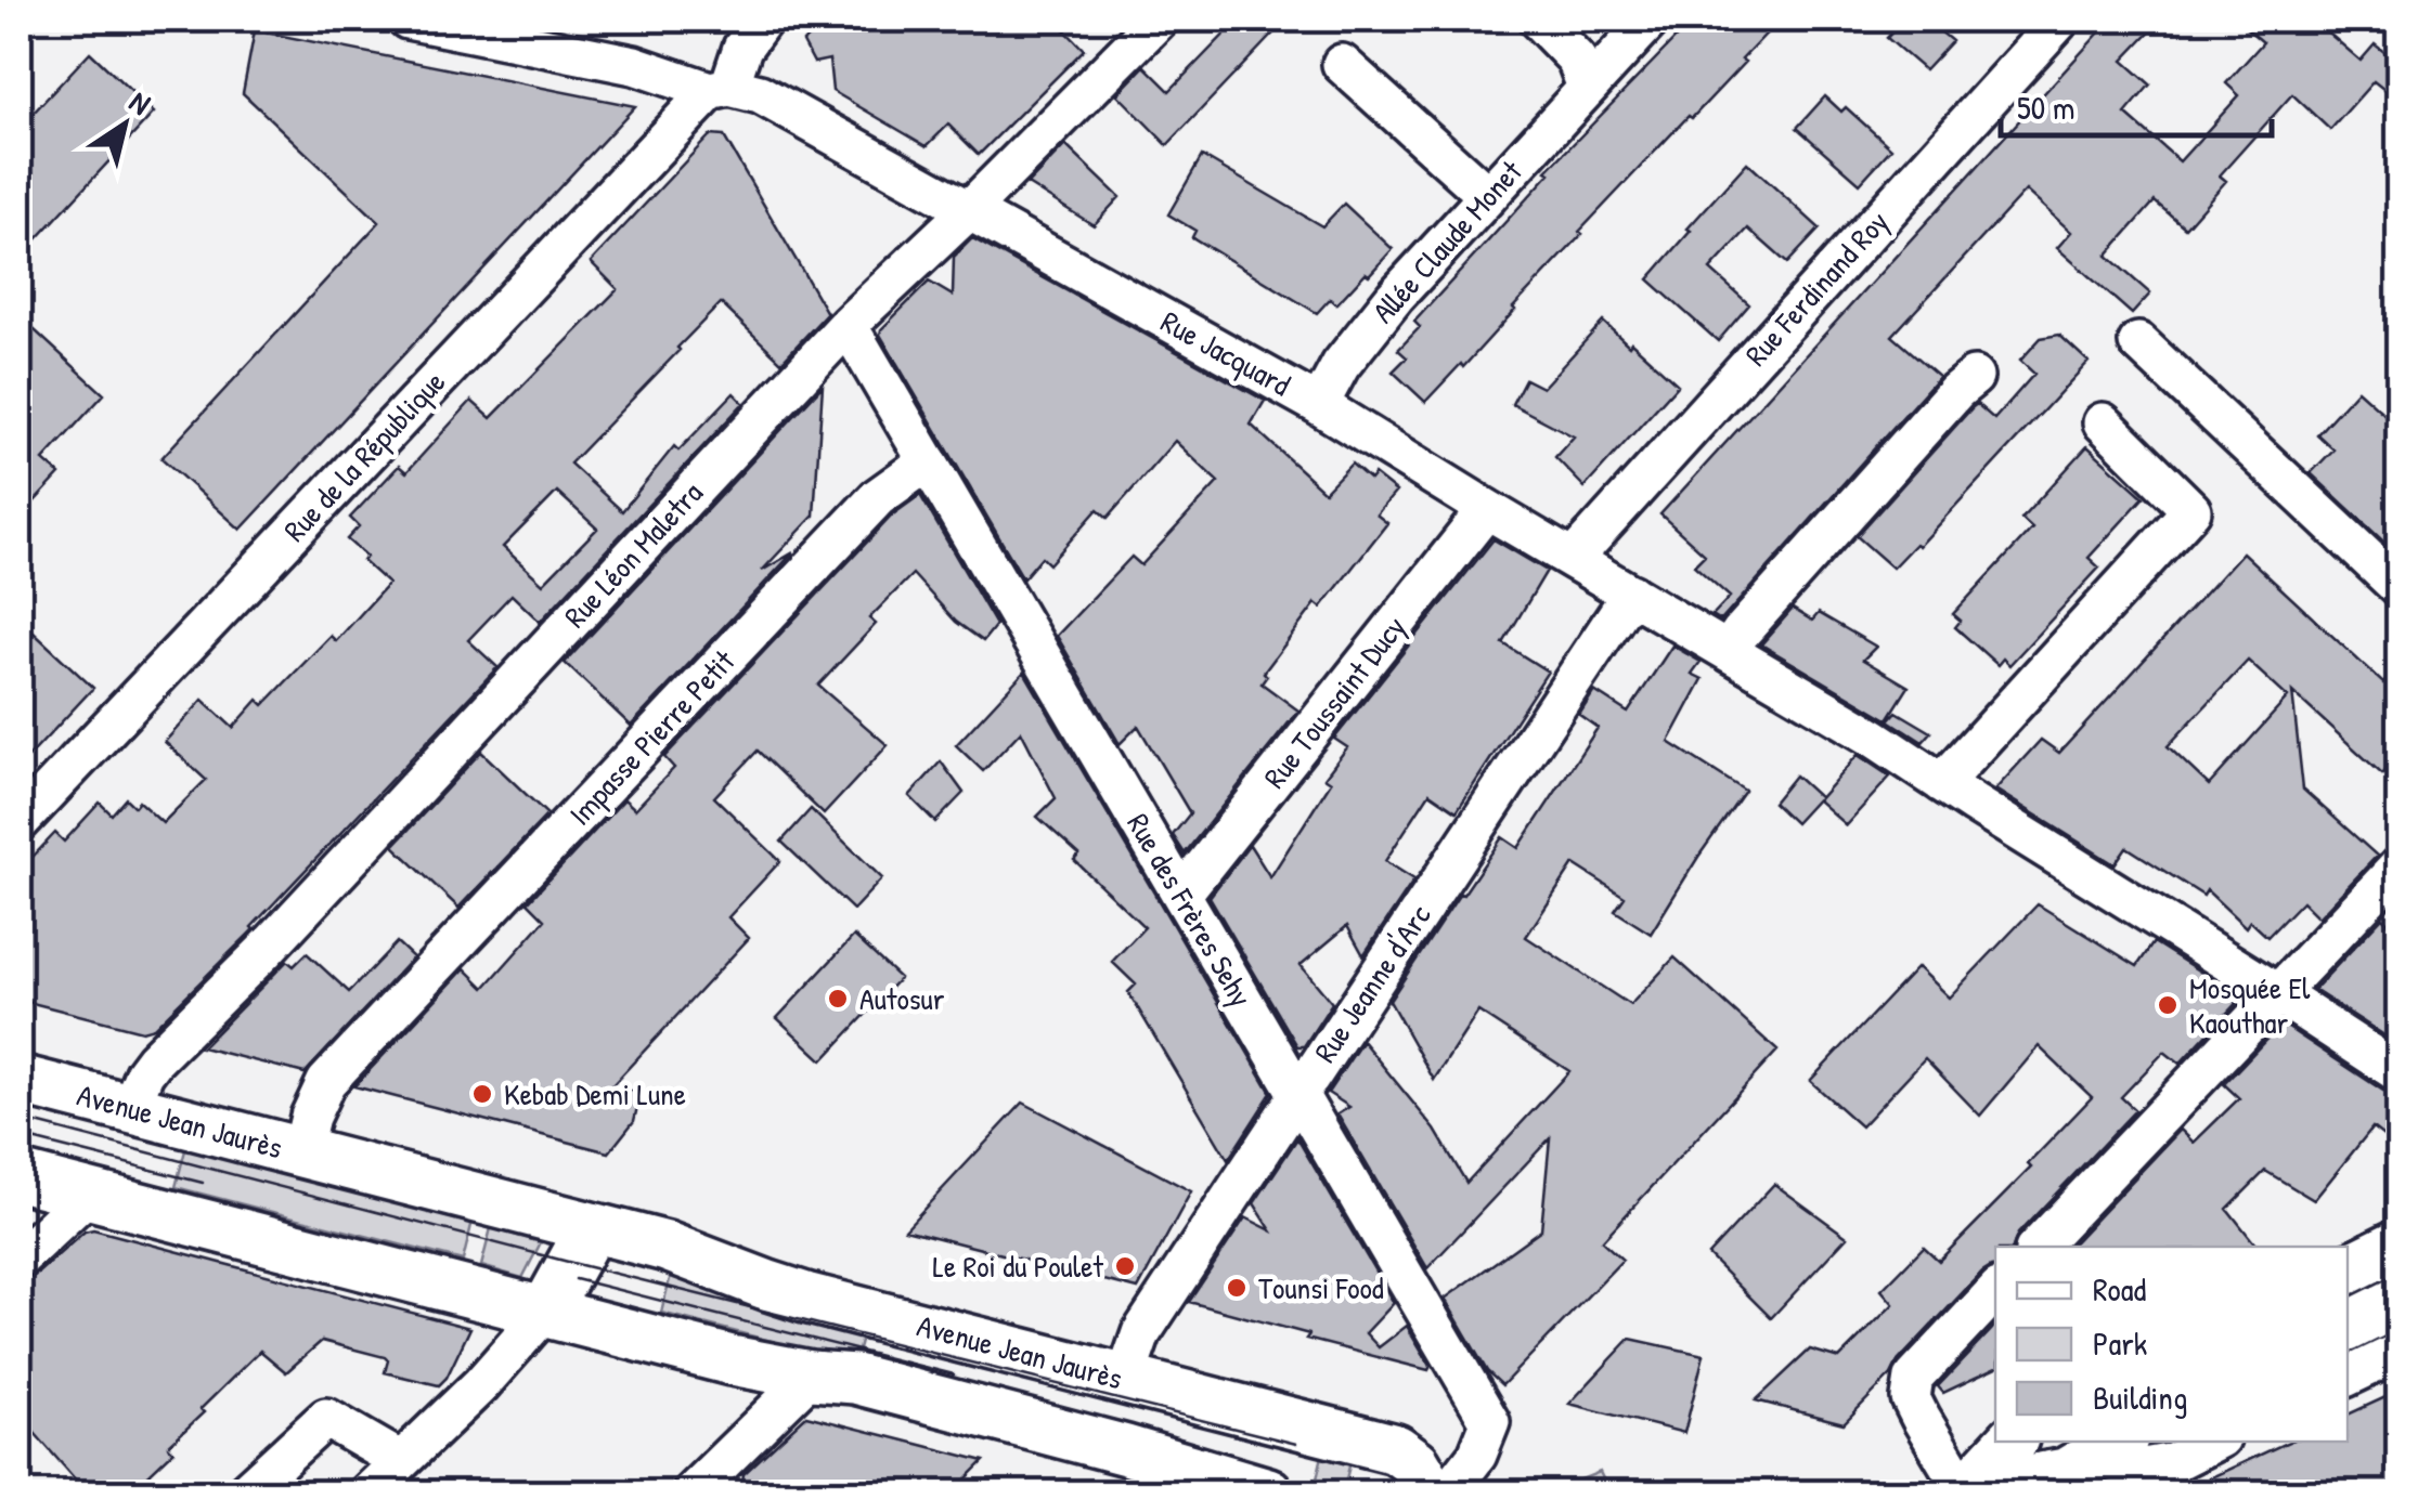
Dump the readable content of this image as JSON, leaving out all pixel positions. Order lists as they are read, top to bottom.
{
  "streets": {
    "main road": ["Avenue Jean Jaurès"],
    "street": [
      "Allée Claude Monet",
      "Rue Ferdinand Roy",
      "Rue Jacquard",
      "Rue de la République",
      "Rue Léon Maletra",
      "Rue Toussaint Ducy",
      "Impasse Pierre Petit",
      "Rue des Frères Sehy",
      "Rue Jeanne d'Arc"
    ]
  },
  "crossings": [
    ["Allée Claude Monet", "Rue Jacquard"],
    ["Rue Ferdinand Roy", "Rue Jacquard"],
    ["Rue Jacquard", "Rue de la République"],
    ["Rue Jacquard", "Rue Léon Maletra"],
    ["Rue Jacquard", "Rue Toussaint Ducy"],
    ["Rue Jacquard", "Rue Jeanne d'Arc"],
    ["Rue Léon Maletra", "Rue des Frères Sehy"],
    ["Rue Léon Maletra", "Avenue Jean Jaurès"],
    ["Rue Toussaint Ducy", "Rue des Frères Sehy"],
    ["Impasse Pierre Petit", "Rue des Frères Sehy"],
    ["Impasse Pierre Petit", "Avenue Jean Jaurès"],
    ["Rue des Frères Sehy", "Rue Jeanne d'Arc"],
    ["Rue Jeanne d'Arc", "Avenue Jean Jaurès"]
  ],
  "places": [
    "Autosur",
    "Mosquée El Kaouthar",
    "Kebab Demi Lune",
    "Le Roi du Poulet",
    "Tounsi Food"
  ],
  "legend": ["Road", "Park", "Building"],
  "scale_bar": "50 m",
  "north": "top right"
}
